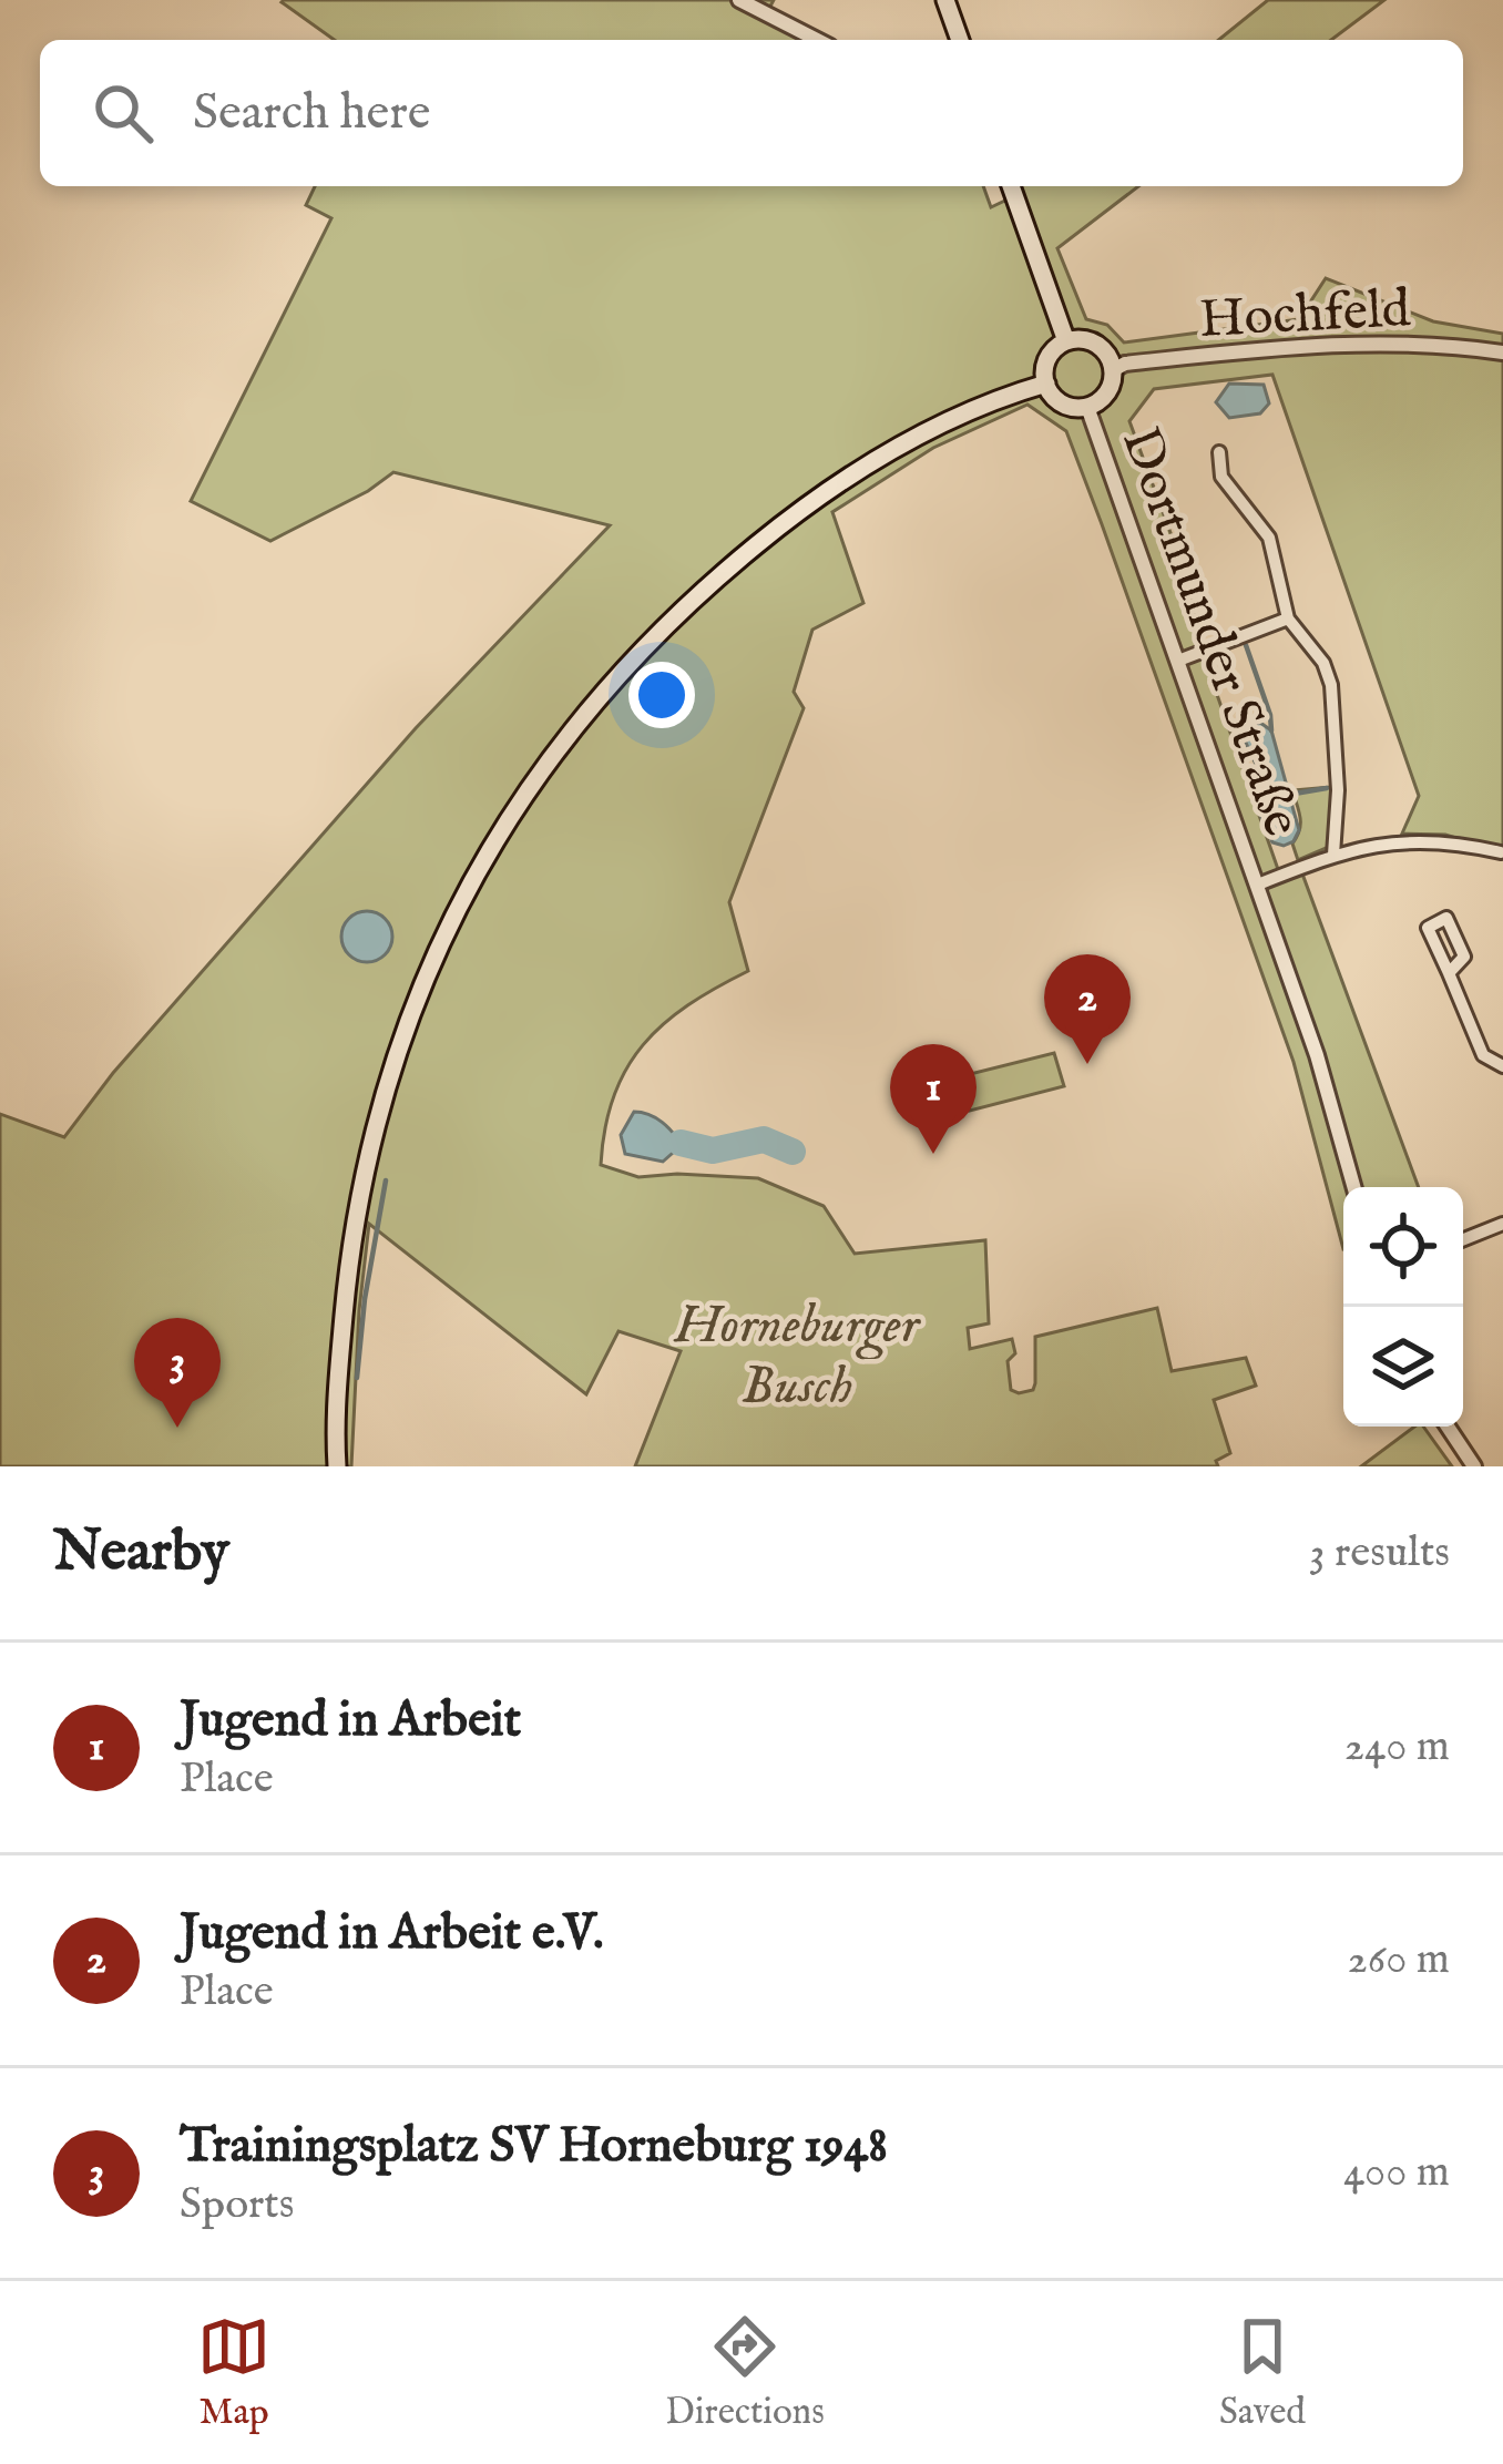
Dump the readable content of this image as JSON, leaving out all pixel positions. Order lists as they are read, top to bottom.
{
  "streets": {
    "street": ["Hochfeld", "Dortmunder Straße"]
  },
  "crossings": [
    ["Hochfeld", "Dortmunder Straße"]
  ],
  "parks": ["Horneburger Busch"],
  "page": {
    "search": "Search here",
    "pins": ["2", "1", "3"],
    "heading": ["Nearby", "3 results"],
    "list": [
      {
        "mark": "1",
        "name": "Jugend in Arbeit",
        "note": "Place",
        "value": "240 m"
      },
      {
        "mark": "2",
        "name": "Jugend in Arbeit e.V.",
        "note": "Place",
        "value": "260 m"
      },
      {
        "mark": "3",
        "name": "Trainingsplatz SV Horneburg 1948",
        "note": "Sports",
        "value": "400 m"
      }
    ],
    "nav": ["Map", "Directions", "Saved"]
  }
}
